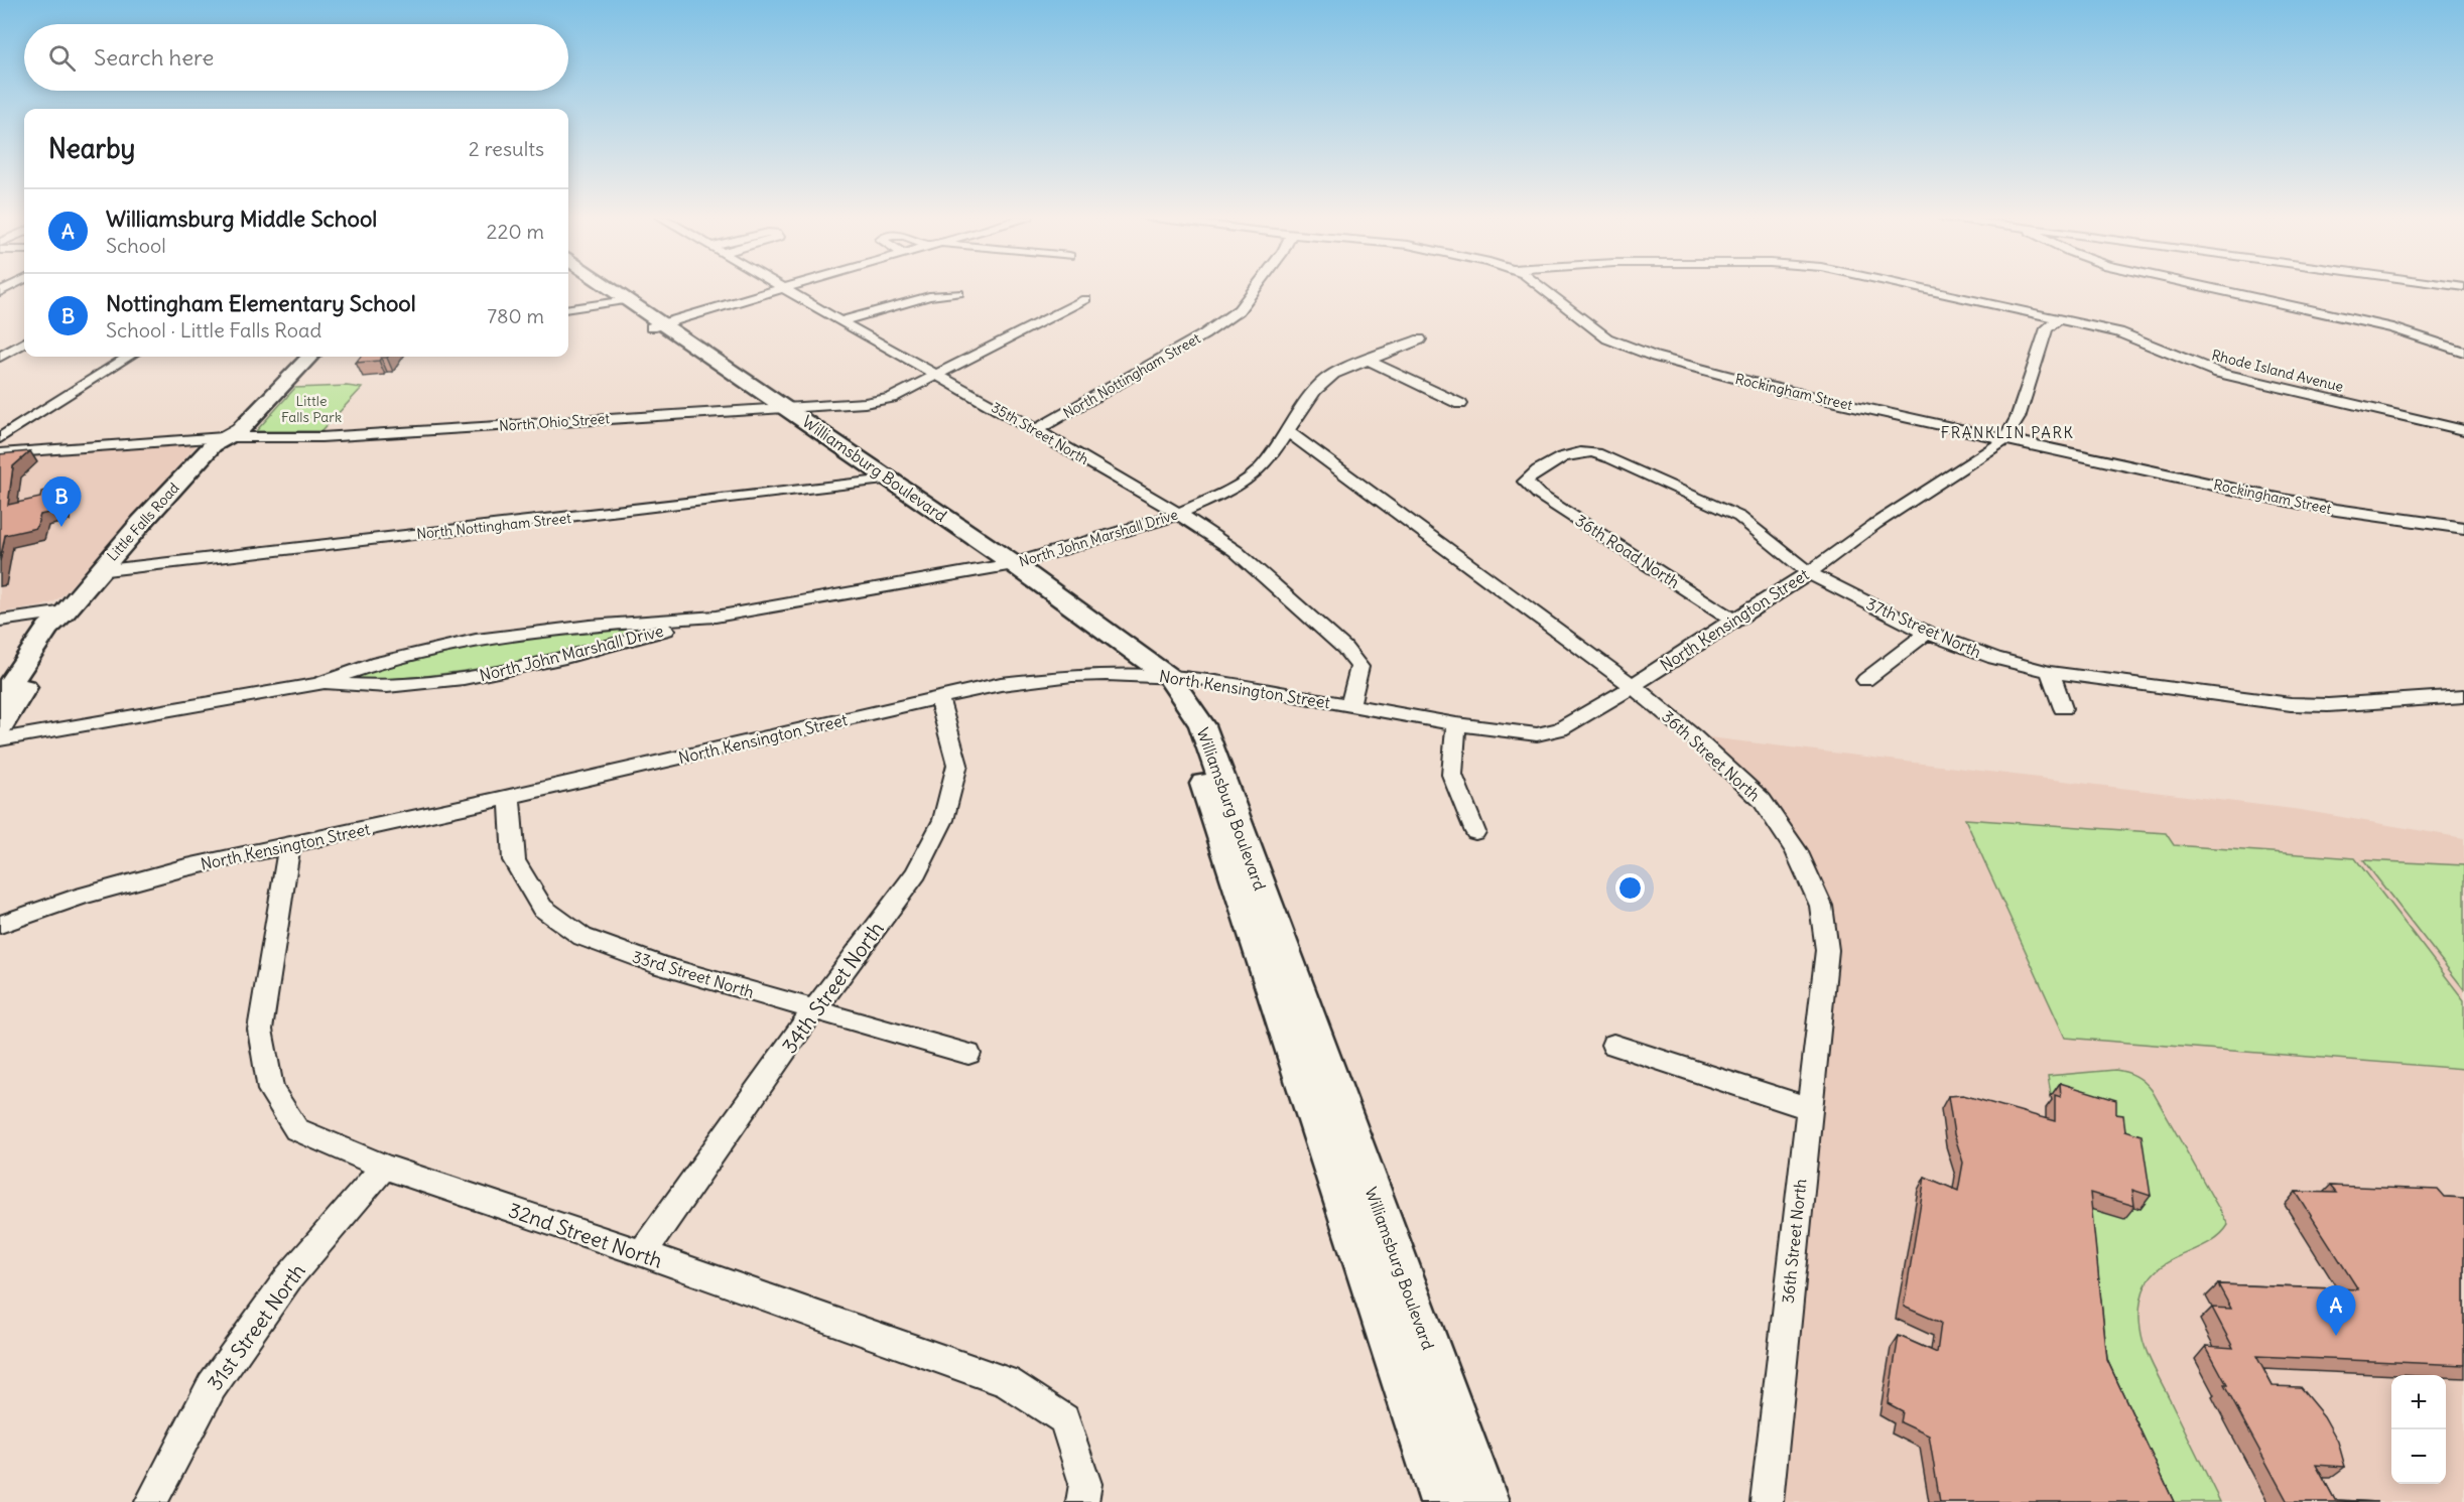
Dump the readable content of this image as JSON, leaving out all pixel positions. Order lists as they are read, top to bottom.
{
  "streets": {
    "main road": ["Williamsburg Boulevard", "Little Falls Road"],
    "street": [
      "Rhode Island Avenue",
      "North Nottingham Street",
      "Rockingham Street",
      "North Ohio Street",
      "35th Street North",
      "North John Marshall Drive",
      "36th Road North",
      "North Kensington Street",
      "37th Street North",
      "36th Street North",
      "33rd Street North",
      "34th Street North",
      "32nd Street North",
      "31st Street North"
    ]
  },
  "crossings": [
    ["Rhode Island Avenue", "North Kensington Street"],
    ["North Nottingham Street", "35th Street North"],
    ["North Nottingham Street", "Williamsburg Boulevard"],
    ["North Nottingham Street", "Little Falls Road"],
    ["Rockingham Street", "North Kensington Street"],
    ["North Ohio Street", "35th Street North"],
    ["North Ohio Street", "Williamsburg Boulevard"],
    ["North Ohio Street", "Little Falls Road"],
    ["35th Street North", "North John Marshall Drive"],
    ["35th Street North", "North Kensington Street"],
    ["Williamsburg Boulevard", "North John Marshall Drive"],
    ["Williamsburg Boulevard", "North Kensington Street"],
    ["North John Marshall Drive", "36th Street North"],
    ["36th Road North", "North Kensington Street"],
    ["36th Road North", "37th Street North"],
    ["North Kensington Street", "37th Street North"],
    ["North Kensington Street", "36th Street North"],
    ["North Kensington Street", "33rd Street North"],
    ["North Kensington Street", "34th Street North"],
    ["North Kensington Street", "32nd Street North"],
    ["33rd Street North", "34th Street North"],
    ["34th Street North", "32nd Street North"],
    ["32nd Street North", "31st Street North"]
  ],
  "districts": ["FRANKLIN PARK"],
  "parks": ["Little Falls Park"],
  "page": {
    "search": "Search here",
    "heading": ["Nearby", "2 results"],
    "list": [
      {
        "mark": "A",
        "name": "Williamsburg Middle School",
        "note": "School",
        "value": "220 m"
      },
      {
        "mark": "B",
        "name": "Nottingham Elementary School",
        "note": "School · Little Falls Road",
        "value": "780 m"
      }
    ],
    "pins": ["B", "A"],
    "map_buttons": ["+", "−"]
  }
}
